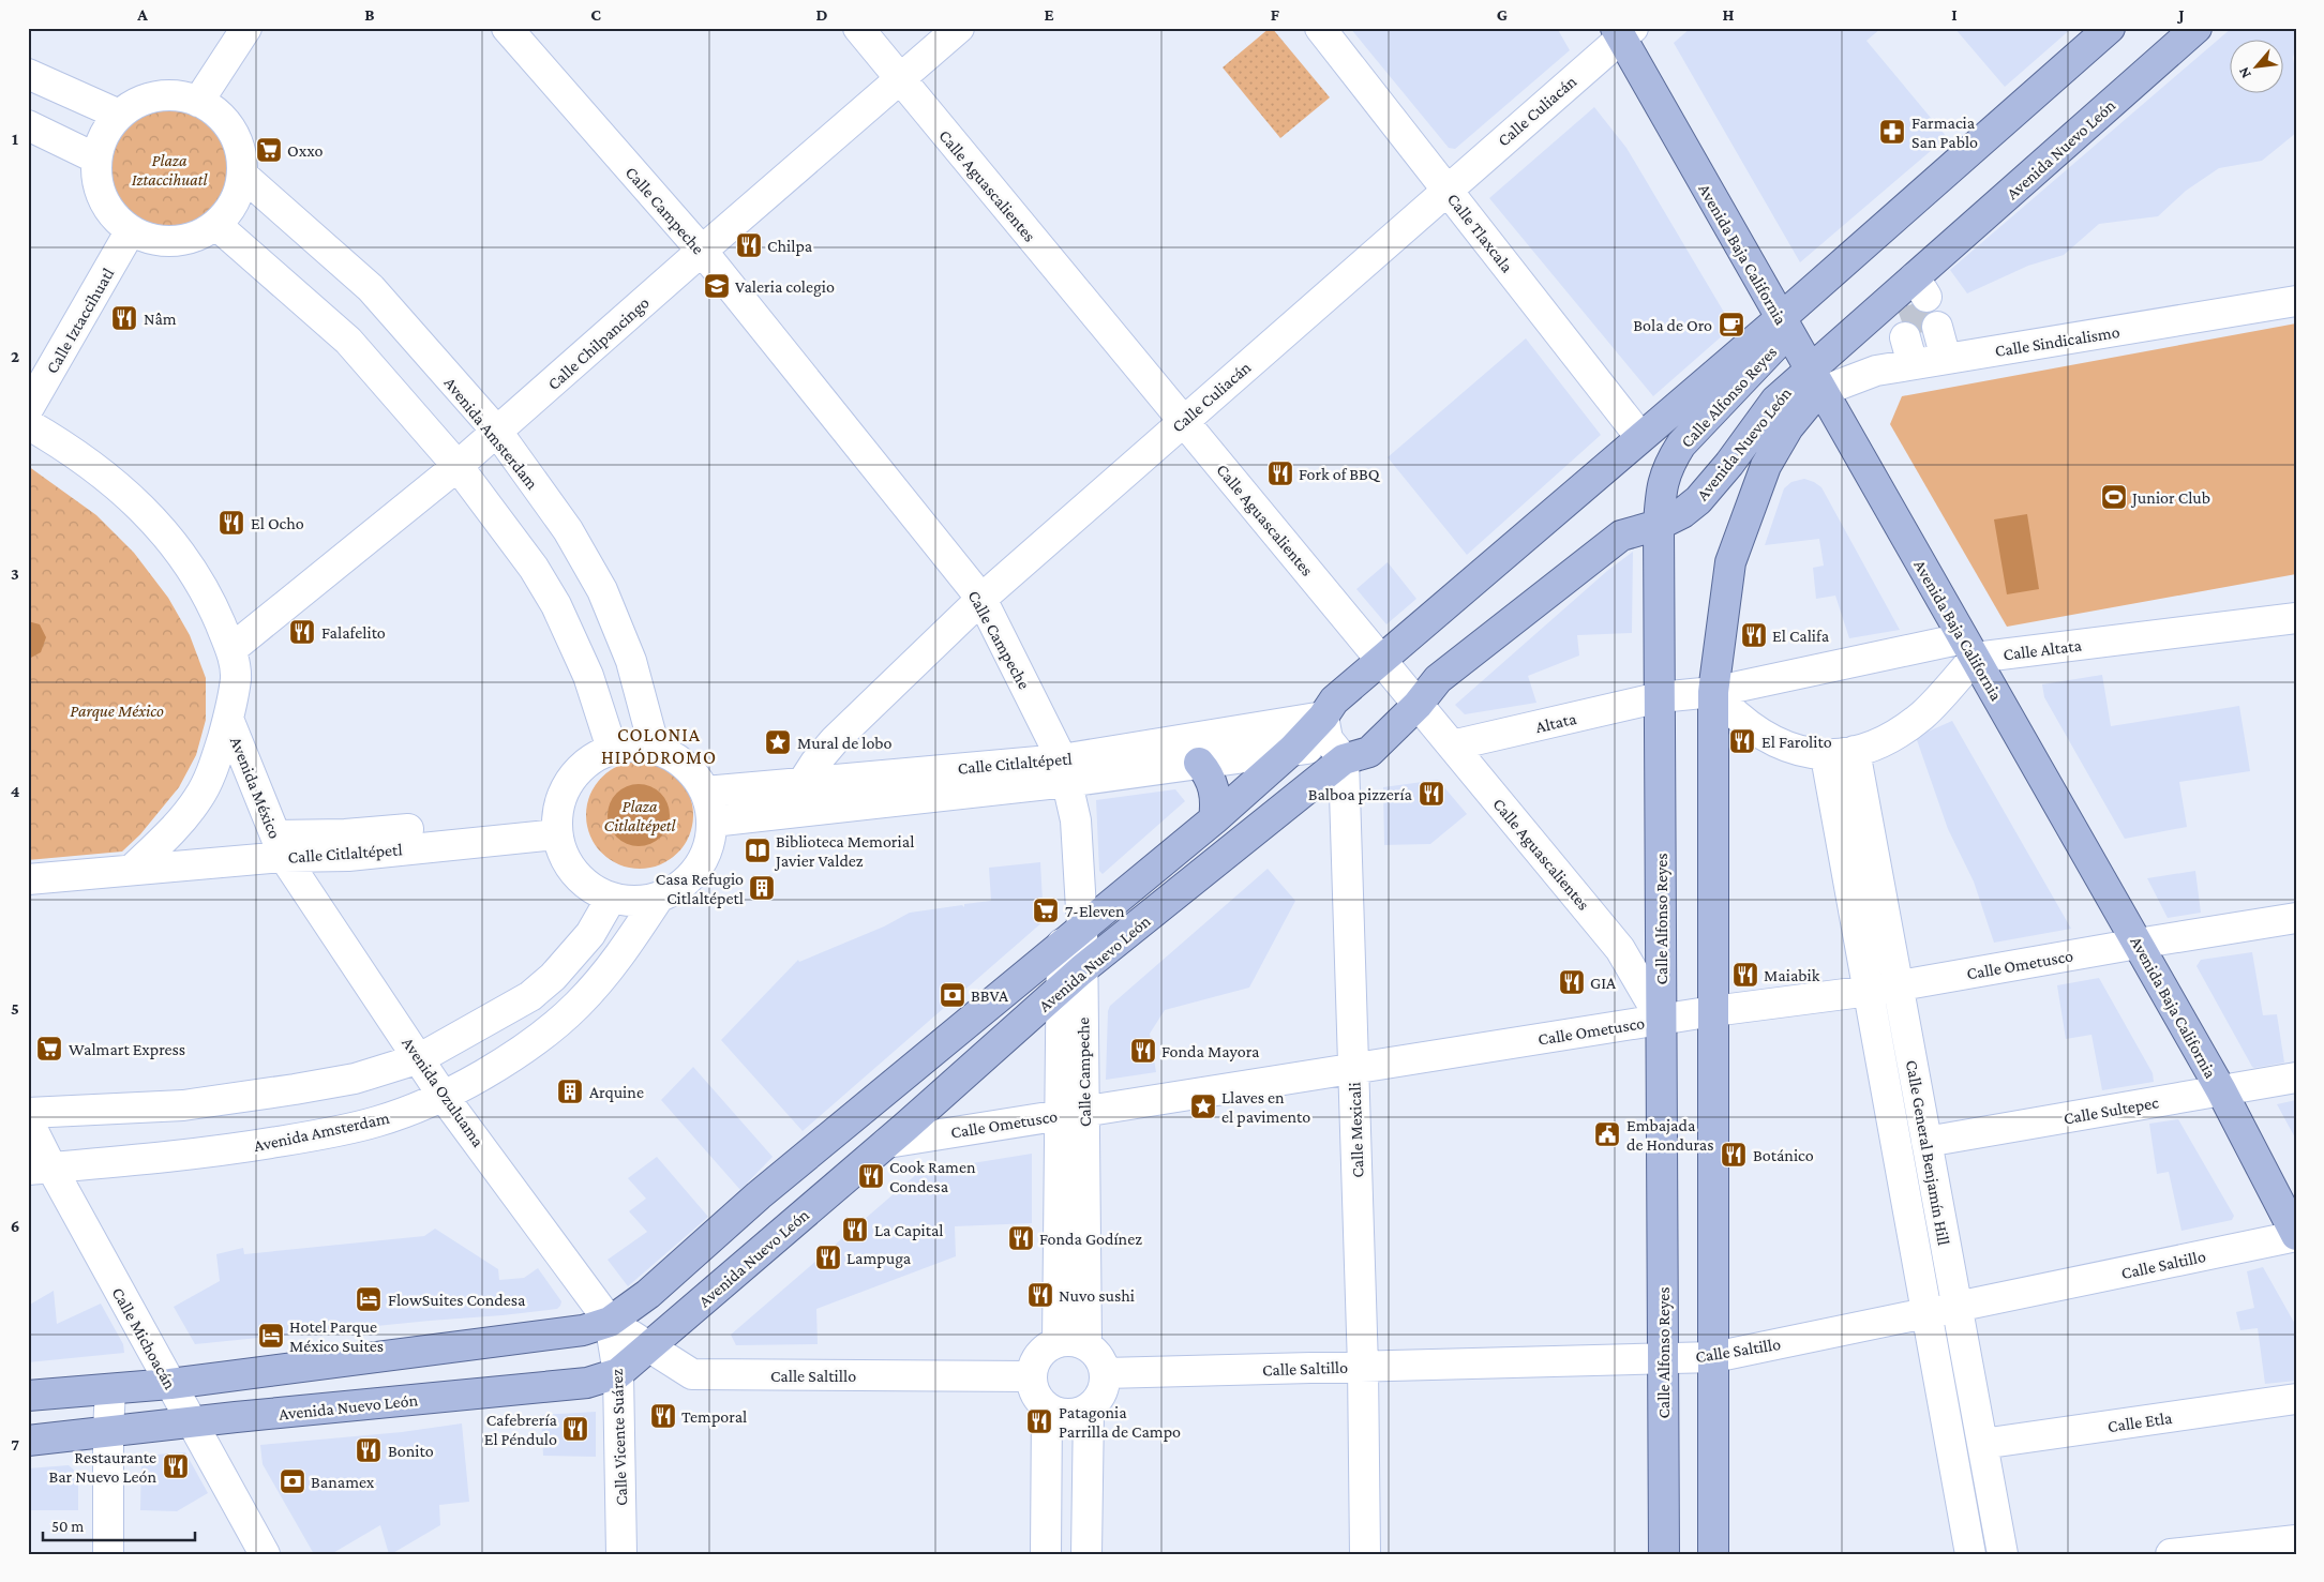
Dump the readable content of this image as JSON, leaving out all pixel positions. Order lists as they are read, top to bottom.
{
  "streets": {
    "main road": ["Avenida Nuevo León", "Avenida Baja California", "Calle Alfonso Reyes"],
    "street": [
      "Calle Culiacán",
      "Calle Aguascalientes",
      "Calle Campeche",
      "Calle Tlaxcala",
      "Calle Iztaccihuatl",
      "Calle Sindicalismo",
      "Calle Chilpancingo",
      "Avenida Amsterdam",
      "Calle Altata",
      "Altata",
      "Calle Citlaltépetl",
      "Avenida México",
      "Calle Ometusco",
      "Avenida Ozuluama",
      "Calle Sultepec",
      "Calle Mexicali",
      "Calle General Benjamín Hill",
      "Calle Saltillo",
      "Calle Michoacán",
      "Calle Etla",
      "Calle Vicente Suárez"
    ]
  },
  "crossings": [
    ["Calle Culiacán", "Calle Aguascalientes"],
    ["Calle Culiacán", "Calle Campeche"],
    ["Calle Culiacán", "Calle Tlaxcala"],
    ["Calle Culiacán", "Avenida Baja California"],
    ["Calle Culiacán", "Calle Citlaltépetl"],
    ["Avenida Nuevo León", "Calle Aguascalientes"],
    ["Avenida Nuevo León", "Calle Campeche"],
    ["Avenida Nuevo León", "Calle Tlaxcala"],
    ["Avenida Nuevo León", "Avenida Baja California"],
    ["Avenida Nuevo León", "Calle Sindicalismo"],
    ["Avenida Nuevo León", "Calle Alfonso Reyes"],
    ["Avenida Nuevo León", "Calle Citlaltépetl"],
    ["Avenida Nuevo León", "Calle Ometusco"],
    ["Avenida Nuevo León", "Avenida Ozuluama"],
    ["Avenida Nuevo León", "Calle Mexicali"],
    ["Avenida Nuevo León", "Calle Saltillo"],
    ["Avenida Nuevo León", "Calle Michoacán"],
    ["Avenida Nuevo León", "Calle Vicente Suárez"],
    ["Calle Aguascalientes", "Calle Chilpancingo"],
    ["Calle Aguascalientes", "Calle Alfonso Reyes"],
    ["Calle Aguascalientes", "Altata"],
    ["Calle Aguascalientes", "Calle Ometusco"],
    ["Calle Campeche", "Calle Chilpancingo"],
    ["Calle Campeche", "Calle Citlaltépetl"],
    ["Calle Campeche", "Calle Ometusco"],
    ["Calle Campeche", "Calle Saltillo"],
    ["Avenida Baja California", "Calle Sindicalismo"],
    ["Avenida Baja California", "Calle Alfonso Reyes"],
    ["Avenida Baja California", "Calle Altata"],
    ["Avenida Baja California", "Calle Ometusco"],
    ["Avenida Baja California", "Calle Sultepec"],
    ["Avenida Baja California", "Calle Saltillo"],
    ["Calle Iztaccihuatl", "Avenida Amsterdam"],
    ["Calle Chilpancingo", "Avenida Amsterdam"],
    ["Calle Chilpancingo", "Avenida México"],
    ["Calle Alfonso Reyes", "Altata"],
    ["Calle Alfonso Reyes", "Calle Ometusco"],
    ["Calle Alfonso Reyes", "Calle Saltillo"],
    ["Avenida Amsterdam", "Calle Citlaltépetl"],
    ["Avenida Amsterdam", "Avenida Ozuluama"],
    ["Avenida Amsterdam", "Calle Michoacán"],
    ["Calle Altata", "Altata"],
    ["Calle Citlaltépetl", "Avenida México"],
    ["Calle Citlaltépetl", "Avenida Ozuluama"],
    ["Avenida México", "Avenida Ozuluama"],
    ["Calle Ometusco", "Calle Mexicali"],
    ["Calle Ometusco", "Calle General Benjamín Hill"],
    ["Avenida Ozuluama", "Calle Saltillo"],
    ["Avenida Ozuluama", "Calle Vicente Suárez"],
    ["Calle Sultepec", "Calle General Benjamín Hill"],
    ["Calle Mexicali", "Calle Saltillo"],
    ["Calle General Benjamín Hill", "Calle Saltillo"],
    ["Calle General Benjamín Hill", "Calle Etla"],
    ["Calle Saltillo", "Calle Vicente Suárez"]
  ],
  "districts": ["COLONIA HIPÓDROMO"],
  "parks": ["Plaza Iztaccihuatl", "Parque México", "Plaza Citlaltépetl"],
  "places": {
    "pharmacy": ["Farmacia San Pablo"],
    "supermarket": ["Oxxo", "7-Eleven", "Walmart Express"],
    "restaurant": [
      "Chilpa",
      "Nâm",
      "Fork of BBQ",
      "El Ocho",
      "Falafelito",
      "El Califa",
      "El Farolito",
      "Balboa pizzería",
      "Maiabik",
      "GIA",
      "Fonda Mayora",
      "Botánico",
      "Cook Ramen Condesa",
      "La Capital",
      "Fonda Godínez",
      "Lampuga",
      "Nuvo sushi",
      "Temporal",
      "Patagonia Parrilla de Campo",
      "Cafebrería El Péndulo",
      "Bonito",
      "Restaurante Bar Nuevo León"
    ],
    "school or university": ["Valeria colegio"],
    "cafe": ["Bola de Oro"],
    "sports": ["Junior Club"],
    "place": ["Mural de lobo", "Llaves en el pavimento"],
    "library": ["Biblioteca Memorial Javier Valdez"],
    "building": ["Casa Refugio Citlaltépetl", "Arquine"],
    "bank": ["BBVA", "Banamex"],
    "public building": ["Embajada de Honduras"],
    "hotel": ["FlowSuites Condesa", "Hotel Parque México Suites"]
  },
  "scale_bar": "50 m",
  "north": "bottom left",
  "grid": {
    "columns": [
      "A",
      "B",
      "C",
      "D",
      "E",
      "F",
      "G",
      "H",
      "I",
      "J"
    ],
    "rows": [
      "1",
      "2",
      "3",
      "4",
      "5",
      "6",
      "7"
    ]
  }
}
